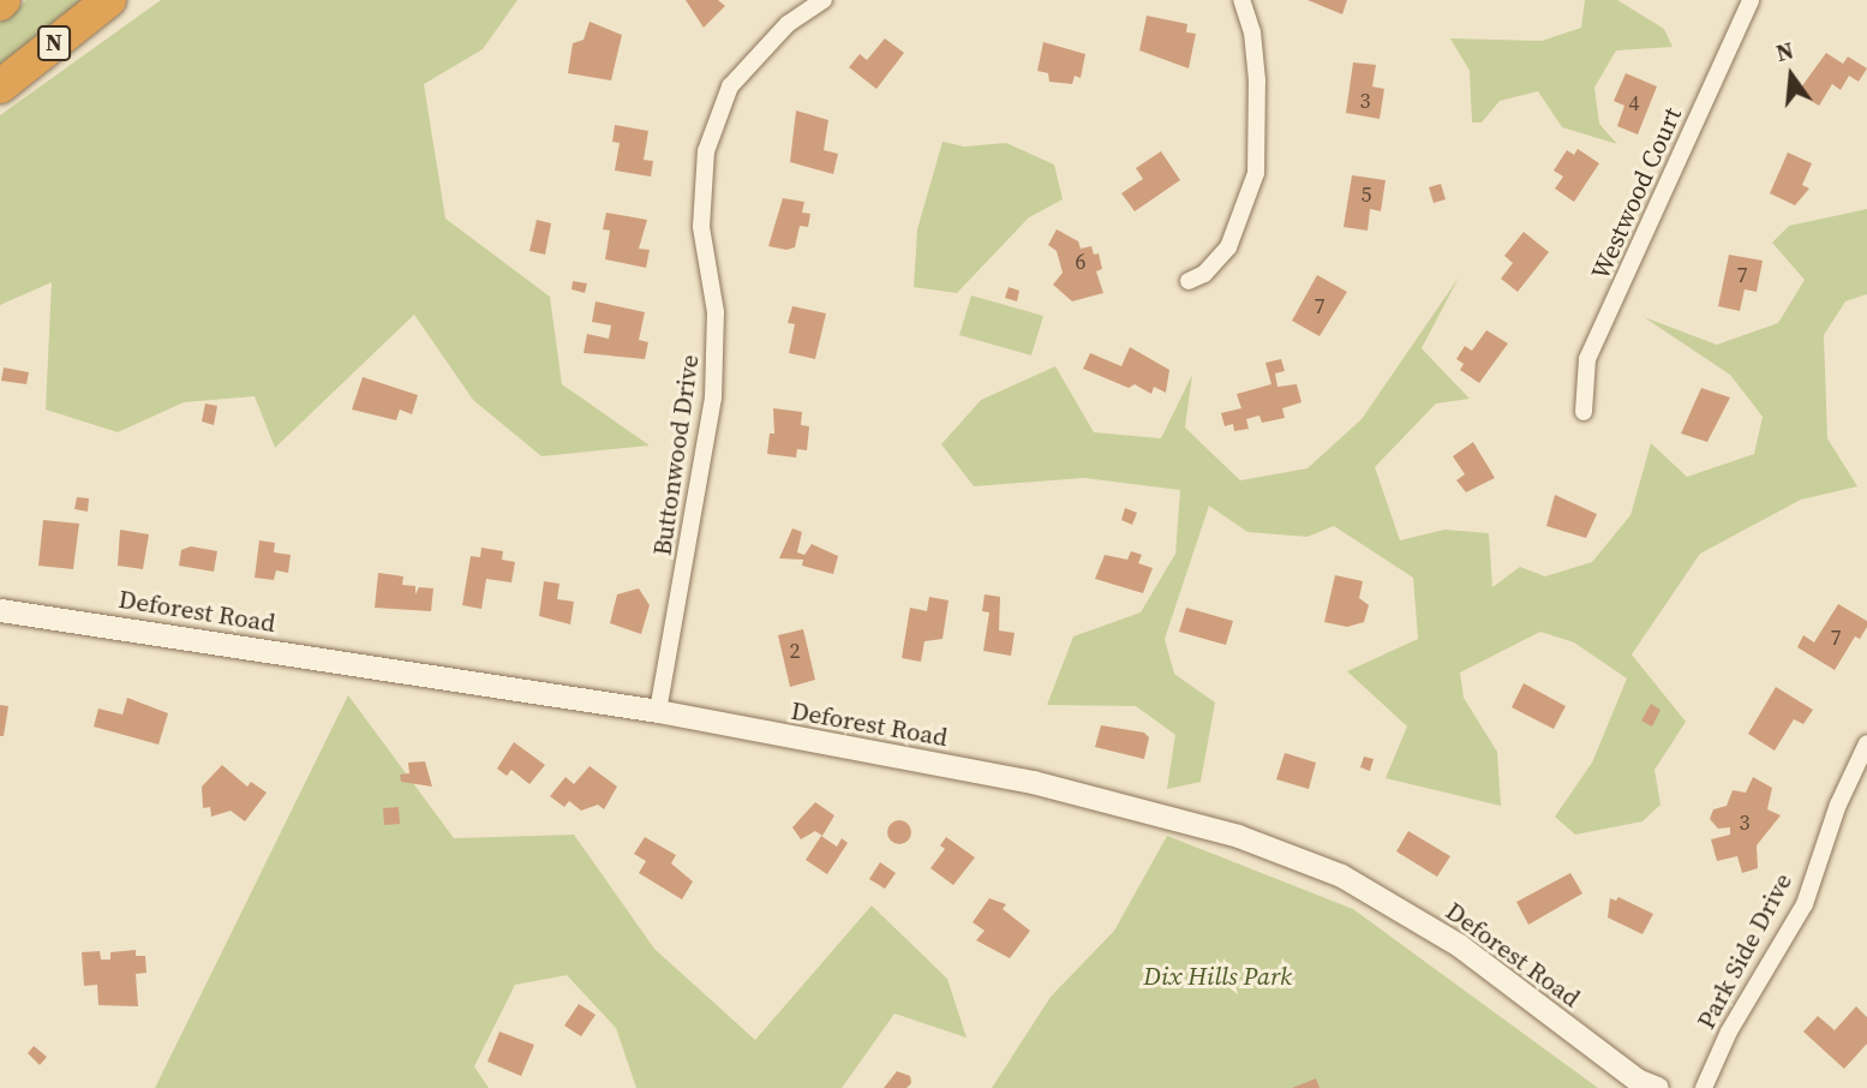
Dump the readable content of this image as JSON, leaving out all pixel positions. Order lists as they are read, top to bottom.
{
  "streets": {
    "highway": ["N"],
    "street": [
      "Westwood Court",
      "Buttonwood Drive",
      "Deforest Road",
      "Park Side Drive"
    ]
  },
  "crossings": [
    ["Buttonwood Drive", "Deforest Road"]
  ],
  "parks": ["Dix Hills Park"],
  "house_numbers": [
    "3",
    "4",
    "5",
    "6",
    "7",
    "7",
    "7",
    "2",
    "3"
  ],
  "north": "top"
}
